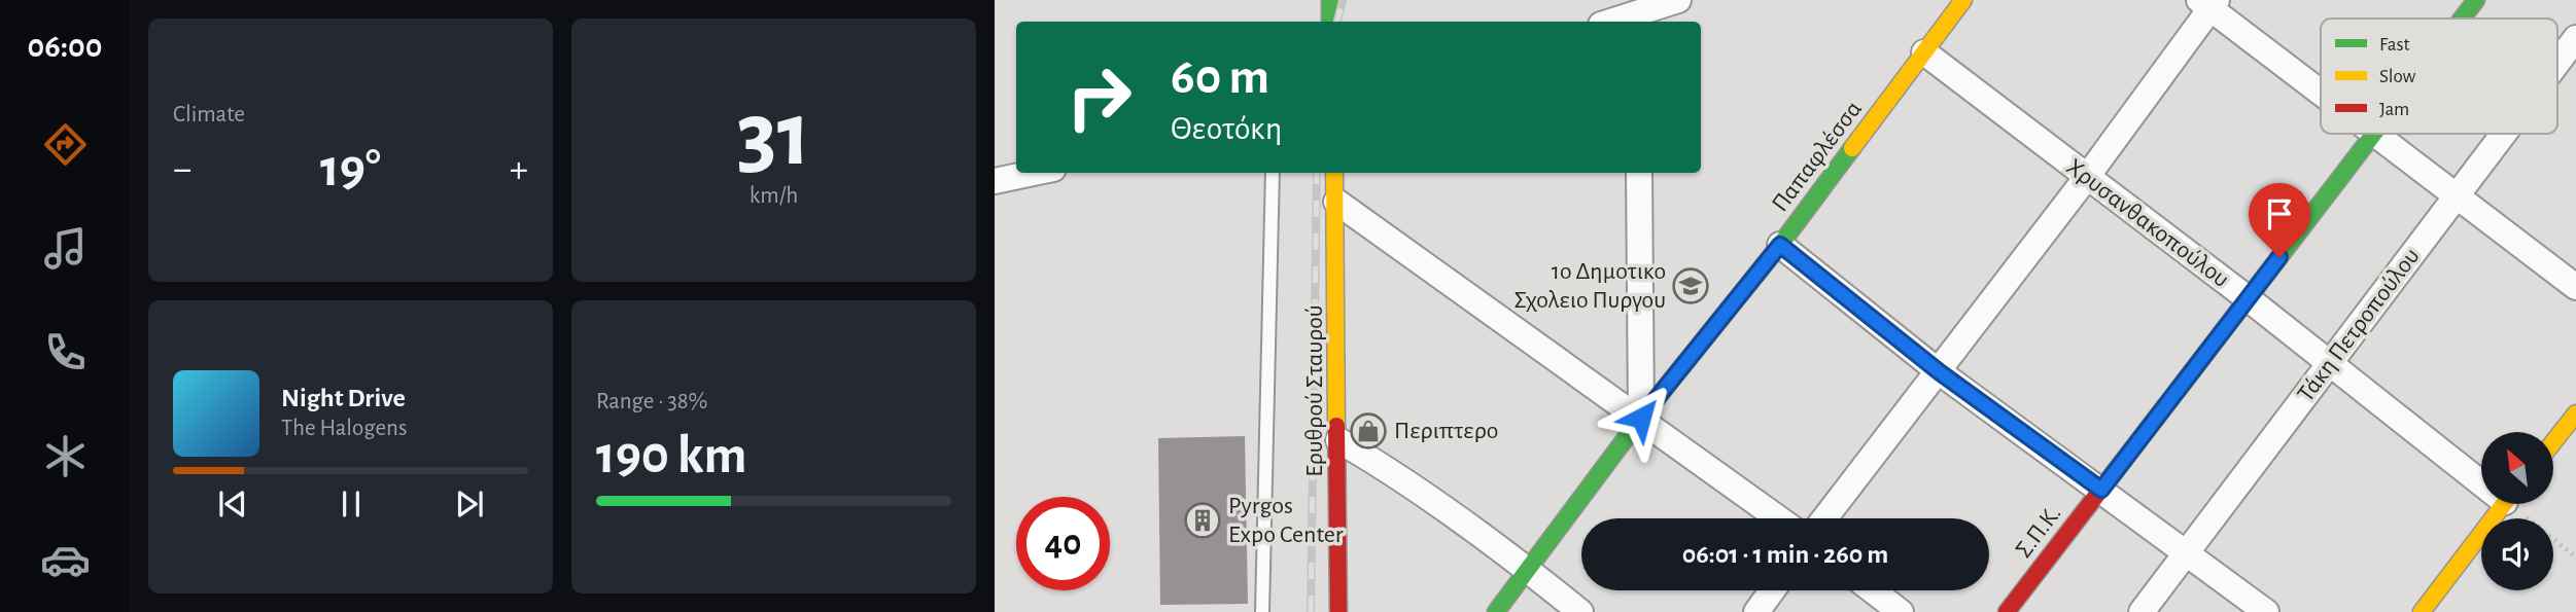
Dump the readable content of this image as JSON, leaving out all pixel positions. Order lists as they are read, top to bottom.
{
  "streets": {
    "street": [
      "Παπαφλέσσα",
      "Χρυσανθακοπούλου",
      "Τάκη Πετροπούλου",
      "Ερυθρού Σταυρού",
      "Σ.Π.Κ."
    ]
  },
  "crossings": [
    ["Παπαφλέσσα", "Χρυσανθακοπούλου"],
    ["Χρυσανθακοπούλου", "Τάκη Πετροπούλου"],
    ["Χρυσανθακοπούλου", "Σ.Π.Κ."]
  ],
  "places": {
    "school or university": ["1ο Δημοτικο Σχολειο Πυργου"],
    "shop": ["Περιπτερο"],
    "building": ["Pyrgos Expo Center"]
  },
  "legend": ["Fast", "Slow", "Jam"],
  "north": "top left",
  "page": {
    "tabs": "06:00",
    "tile": [
      "Climate",
      ["31", "km/h"],
      ["Range · 38%", "190 km"]
    ],
    "turn": ["60 m", "Θεοτόκη"],
    "heat": ["−", "19°", "+"],
    "song": ["Night Drive", "The Halogens"],
    "limit": "40",
    "trip": "06:01 · 1 min · 260 m"
  }
}
